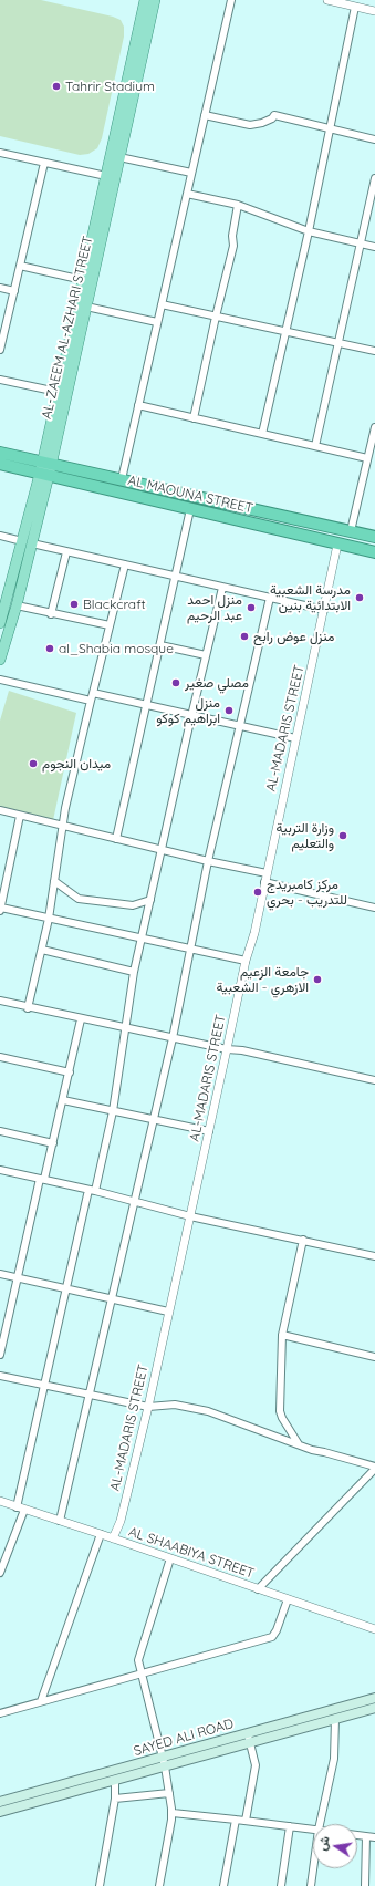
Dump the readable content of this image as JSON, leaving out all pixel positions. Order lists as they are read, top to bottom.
{
  "streets": {
    "highway": ["AL MAOUNA STREET"],
    "main road": ["AL-ZAEEM AL-AZHARI STREET", "SAYED ALI ROAD"],
    "street": ["AL-MADARIS STREET", "AL SHAABIYA STREET"]
  },
  "crossings": [
    ["AL-ZAEEM AL-AZHARI STREET", "AL MAOUNA STREET"],
    ["AL MAOUNA STREET", "AL-MADARIS STREET"],
    ["AL-MADARIS STREET", "AL SHAABIYA STREET"]
  ],
  "places": [
    "Tahrir Stadium",
    "مدرسة الشعبية الابتدائية بنين",
    "Blackcraft",
    "منزل احمد عبد الرحيم",
    "منزل عوض رابح",
    "al_Shabia mosque",
    "مصلي صغير",
    "منزل ابراهيم كوكو",
    "ميدان النجوم",
    "وزارة التربية والتعليم",
    "مركز كامبريدج للتدريب - بحري",
    "جامعة الزعيم الازهري - الشعبية"
  ],
  "north": "left"
}
